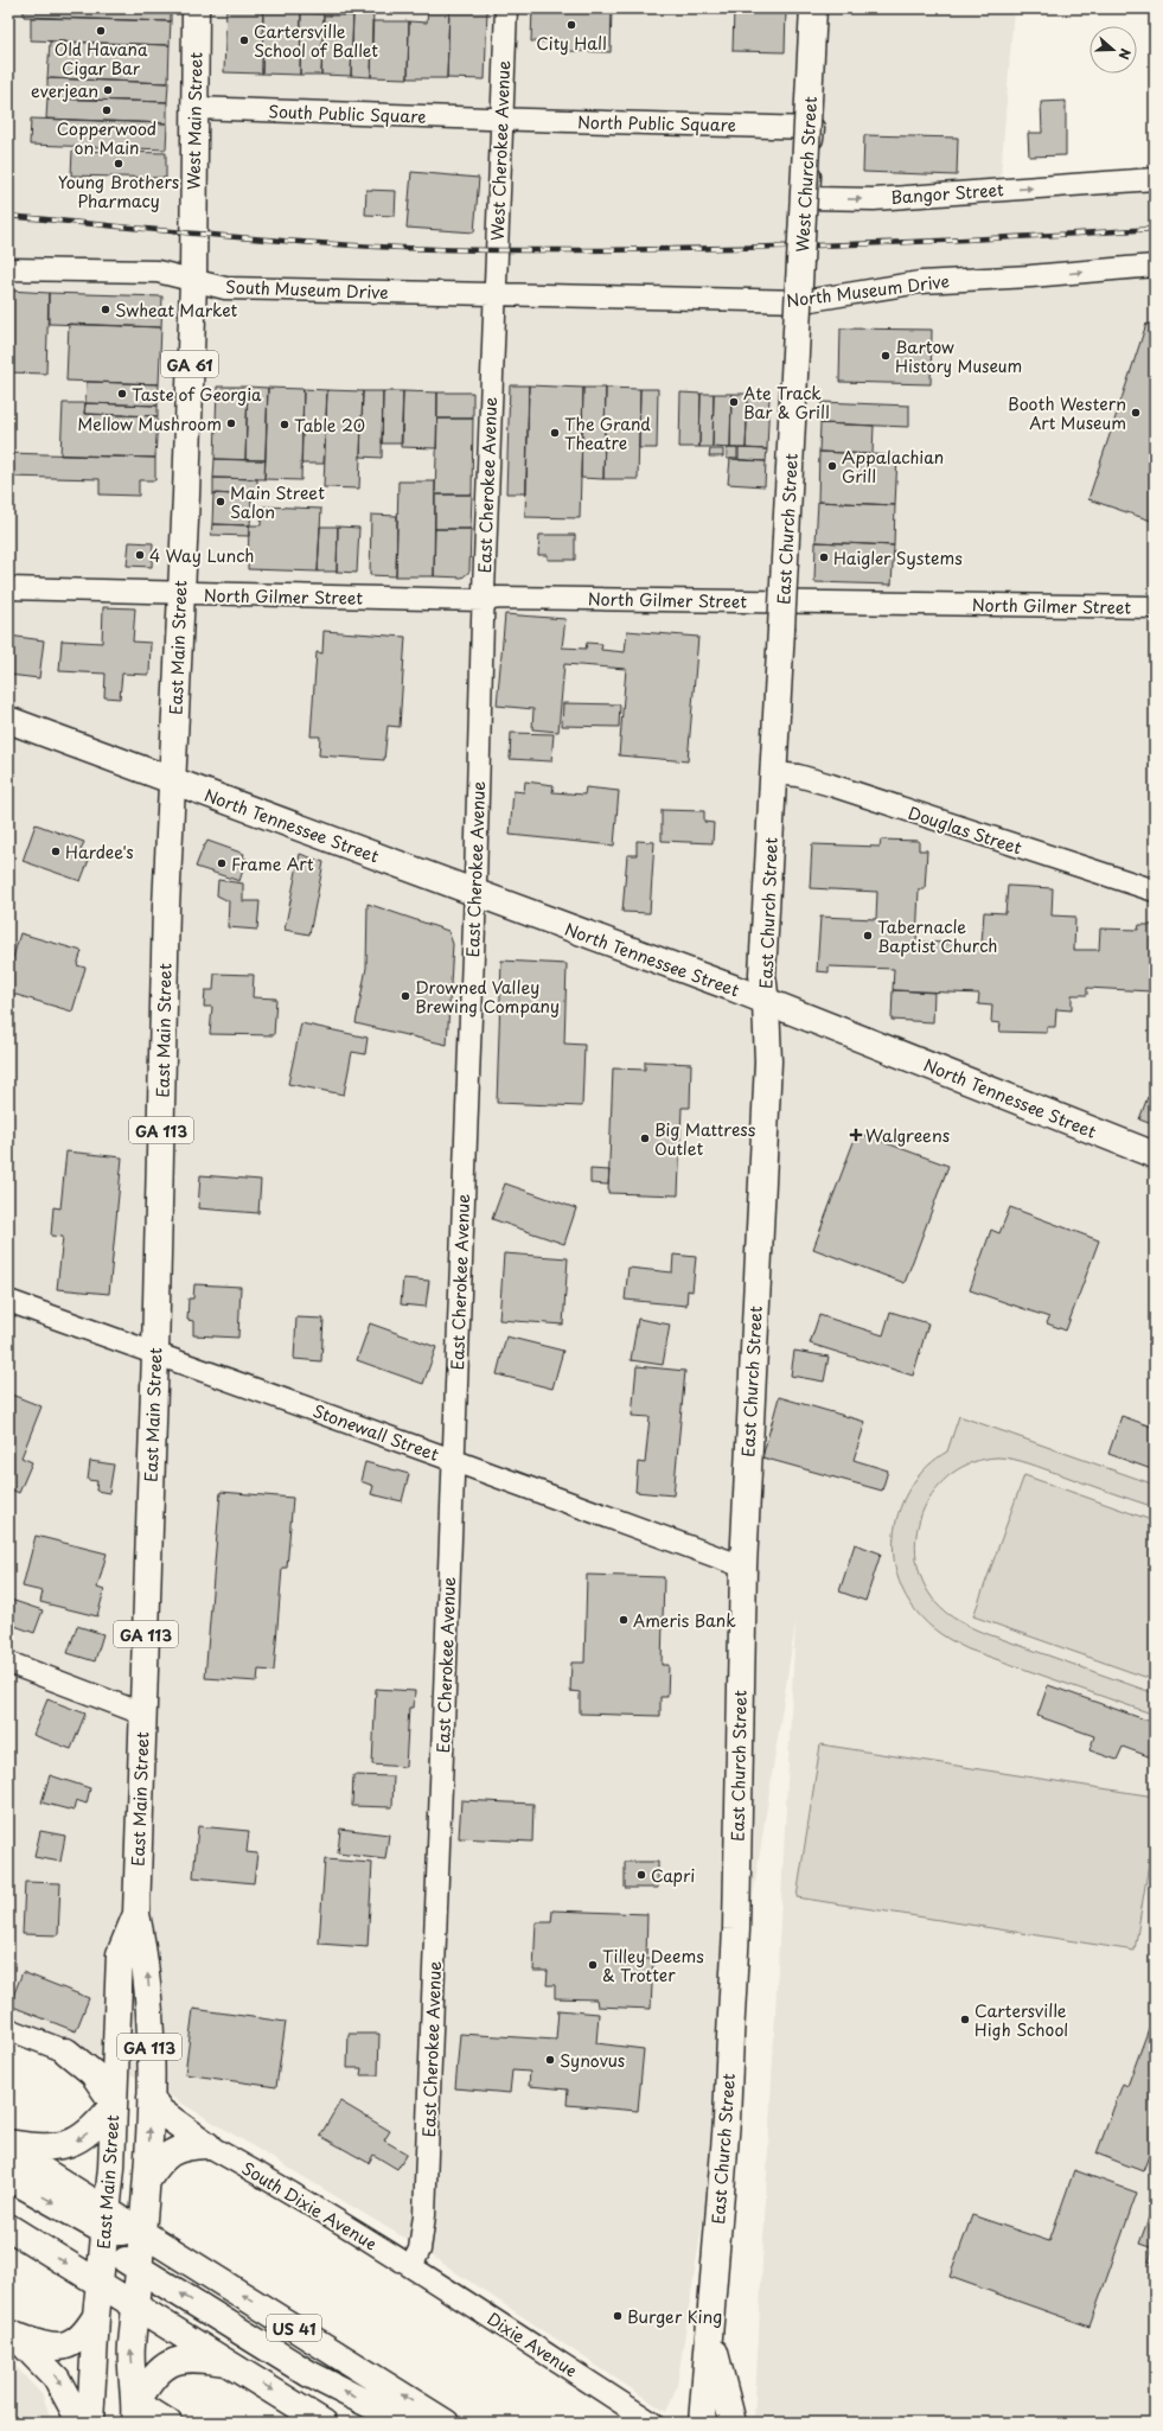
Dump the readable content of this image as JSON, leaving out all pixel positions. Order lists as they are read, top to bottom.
{
  "streets": {
    "main road": [
      "West Main Street",
      "West Church Street",
      "GA 61",
      "East Church Street",
      "East Main Street",
      "North Tennessee Street",
      "GA 113",
      "US 41"
    ],
    "street": [
      "South Public Square",
      "North Public Square",
      "West Cherokee Avenue",
      "Bangor Street",
      "South Museum Drive",
      "North Museum Drive",
      "East Cherokee Avenue",
      "North Gilmer Street",
      "Douglas Street",
      "Stonewall Street",
      "South Dixie Avenue",
      "Dixie Avenue"
    ]
  },
  "crossings": [
    ["South Public Square", "West Main Street"],
    ["South Public Square", "North Public Square"],
    ["South Public Square", "West Cherokee Avenue"],
    ["West Main Street", "East Main Street"],
    ["North Public Square", "West Cherokee Avenue"],
    ["North Public Square", "Bangor Street"],
    ["West Cherokee Avenue", "South Museum Drive"],
    ["West Cherokee Avenue", "North Museum Drive"],
    ["West Cherokee Avenue", "East Cherokee Avenue"],
    ["West Church Street", "East Church Street"],
    ["South Museum Drive", "North Museum Drive"],
    ["South Museum Drive", "East Cherokee Avenue"],
    ["South Museum Drive", "East Main Street"],
    ["North Museum Drive", "East Cherokee Avenue"],
    ["North Museum Drive", "East Church Street"],
    ["East Cherokee Avenue", "North Gilmer Street"],
    ["East Cherokee Avenue", "North Tennessee Street"],
    ["East Cherokee Avenue", "Stonewall Street"],
    ["East Cherokee Avenue", "South Dixie Avenue"],
    ["East Cherokee Avenue", "Dixie Avenue"],
    ["East Church Street", "North Gilmer Street"],
    ["East Church Street", "North Tennessee Street"],
    ["East Church Street", "Douglas Street"],
    ["East Church Street", "Stonewall Street"],
    ["North Gilmer Street", "East Main Street"],
    ["East Main Street", "North Tennessee Street"],
    ["East Main Street", "Stonewall Street"],
    ["East Main Street", "US 41"],
    ["South Dixie Avenue", "Dixie Avenue"]
  ],
  "one_way": ["Bangor Street", "North Museum Drive"],
  "places": {
    "other": [
      "City Hall",
      "Old Havana Cigar Bar",
      "Cartersville School of Ballet",
      "everjean",
      "Copperwood on Main",
      "Young Brothers Pharmacy",
      "Swheat Market",
      "Bartow History Museum",
      "Taste of Georgia",
      "Ate Track Bar & Grill",
      "Booth Western Art Museum",
      "Mellow Mushroom",
      "Table 20",
      "The Grand Theatre",
      "Appalachian Grill",
      "Main Street Salon",
      "4 Way Lunch",
      "Haigler Systems",
      "Hardee's",
      "Frame Art",
      "Tabernacle Baptist Church",
      "Drowned Valley Brewing Company",
      "Big Mattress Outlet",
      "Ameris Bank",
      "Capri",
      "Tilley Deems & Trotter",
      "Cartersville High School",
      "Synovus",
      "Burger King"
    ],
    "health": ["Walgreens"]
  },
  "north": "right"
}
